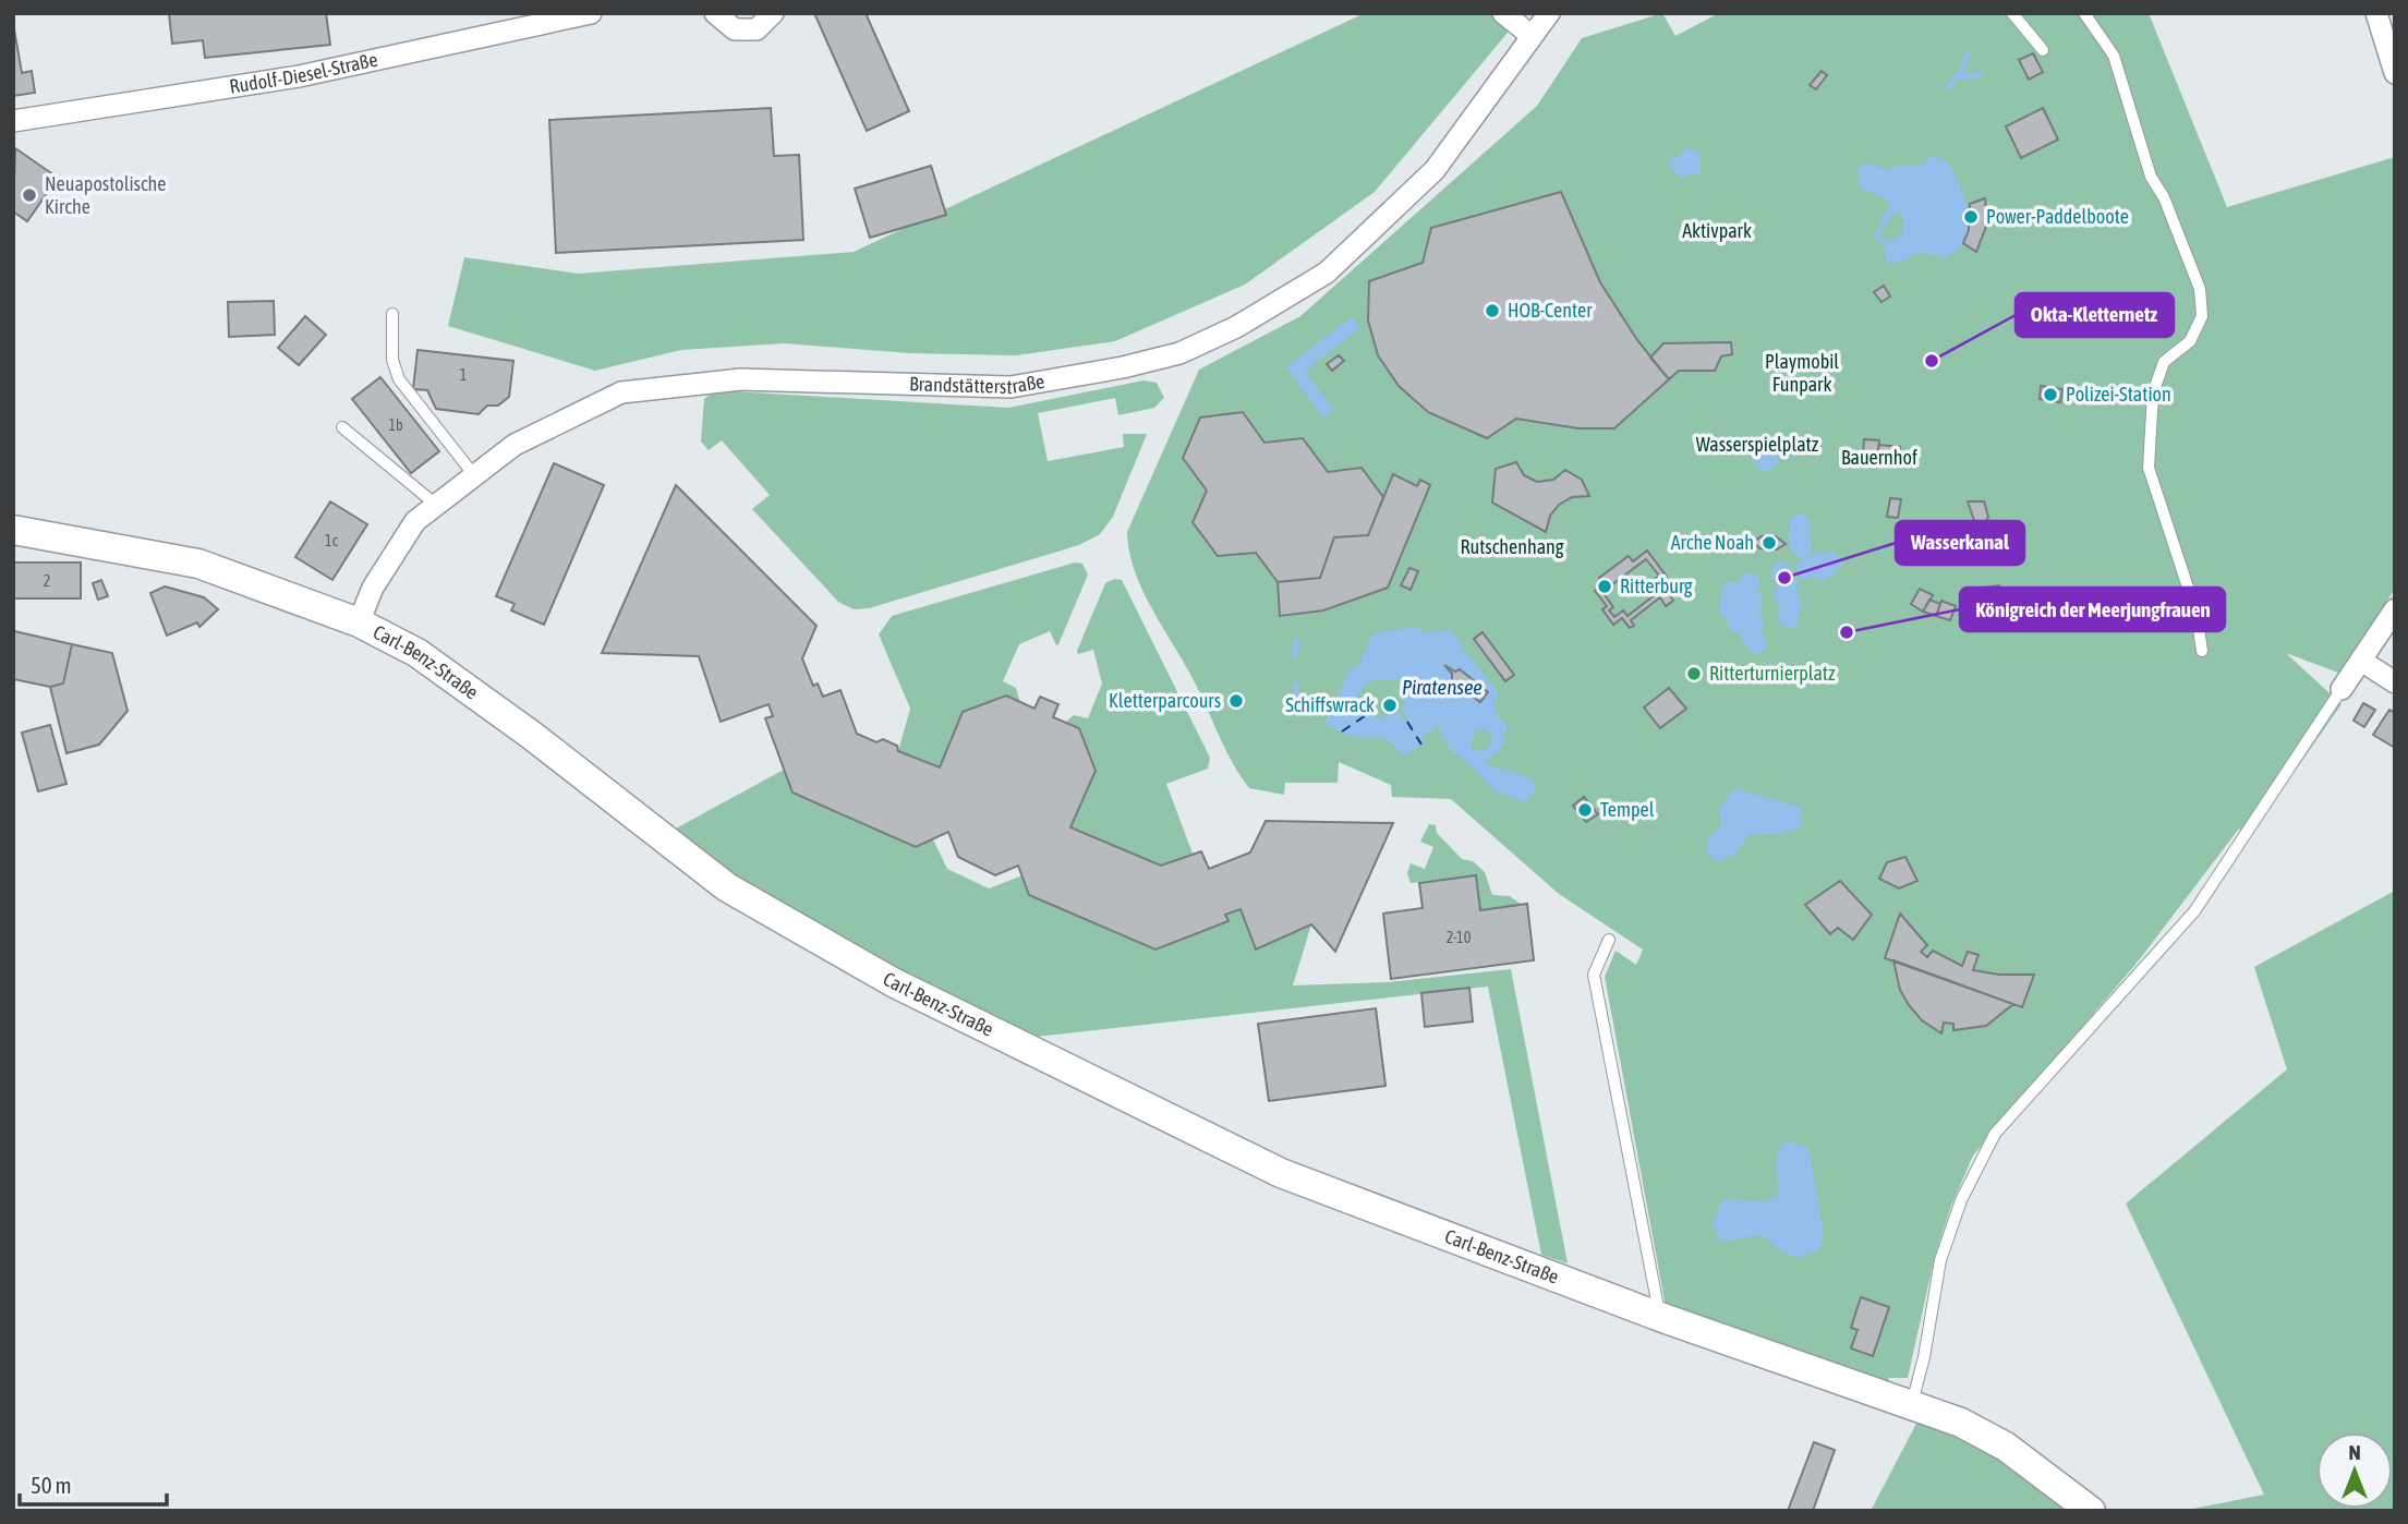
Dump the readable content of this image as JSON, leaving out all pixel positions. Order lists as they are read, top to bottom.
{
  "streets": {
    "street": ["Rudolf-Diesel-Straße", "Brandstätterstraße", "Carl-Benz-Straße"]
  },
  "crossings": [
    ["Brandstätterstraße", "Carl-Benz-Straße"]
  ],
  "water": ["Piratensee"],
  "parks": [
    "Aktivpark",
    "Playmobil Funpark",
    "Wasserspielplatz",
    "Bauernhof",
    "Rutschenhang"
  ],
  "places": [
    "Neuapostolische Kirche",
    "Power-Paddelboote",
    "HOB-Center",
    "Okta-Kletternetz",
    "Polizei-Station",
    "Arche Noah",
    "Wasserkanal",
    "Ritterburg",
    "Königreich der Meerjungfrauen",
    "Ritterturnierplatz",
    "Kletterparcours",
    "Schiffswrack",
    "Tempel"
  ],
  "house_numbers": [
    "1",
    "1b",
    "1c",
    "2",
    "2-10"
  ],
  "scale_bar": "50 m",
  "north": "top"
}
